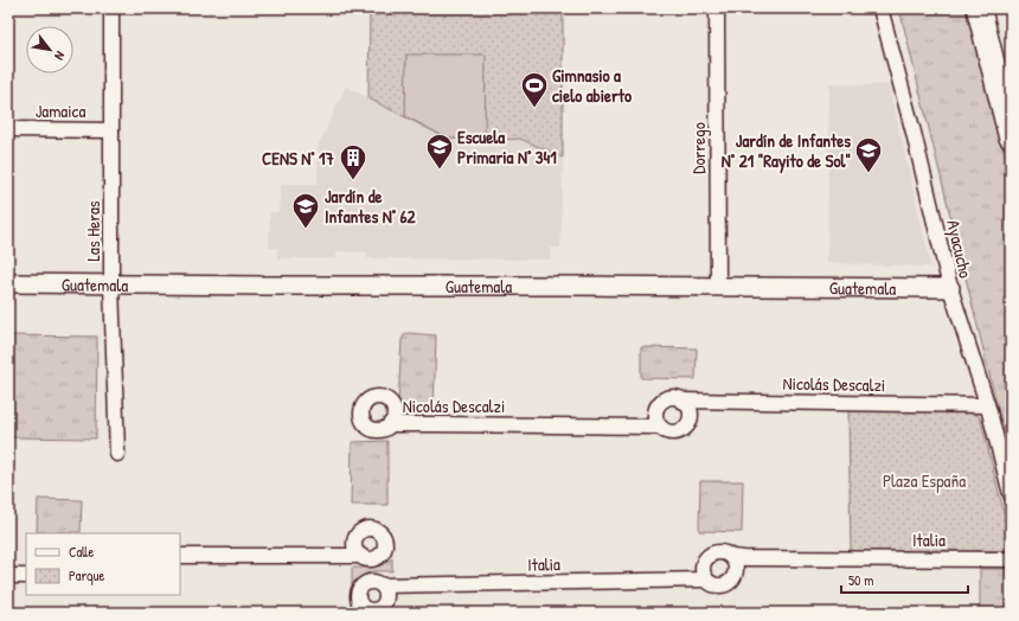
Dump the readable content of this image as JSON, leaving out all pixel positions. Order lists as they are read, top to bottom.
{
  "streets": {
    "street": [
      "Jamaica",
      "Dorrego",
      "Las Heras",
      "Ayacucho",
      "Guatemala",
      "Nicolás Descalzi",
      "Italia"
    ]
  },
  "crossings": [
    ["Jamaica", "Las Heras"],
    ["Dorrego", "Guatemala"],
    ["Las Heras", "Guatemala"],
    ["Ayacucho", "Guatemala"],
    ["Ayacucho", "Nicolás Descalzi"]
  ],
  "parks": ["Plaza España"],
  "places": {
    "sports": ["Gimnasio a cielo abierto"],
    "school or university": ["Escuela Primaria N° 341", "Jardín de Infantes N° 21 \"Rayito de Sol\"", "Jardín de Infantes N° 62"],
    "building": ["CENS N° 17"]
  },
  "legend": ["Calle", "Parque"],
  "scale_bar": "50 m",
  "north": "bottom right"
}
